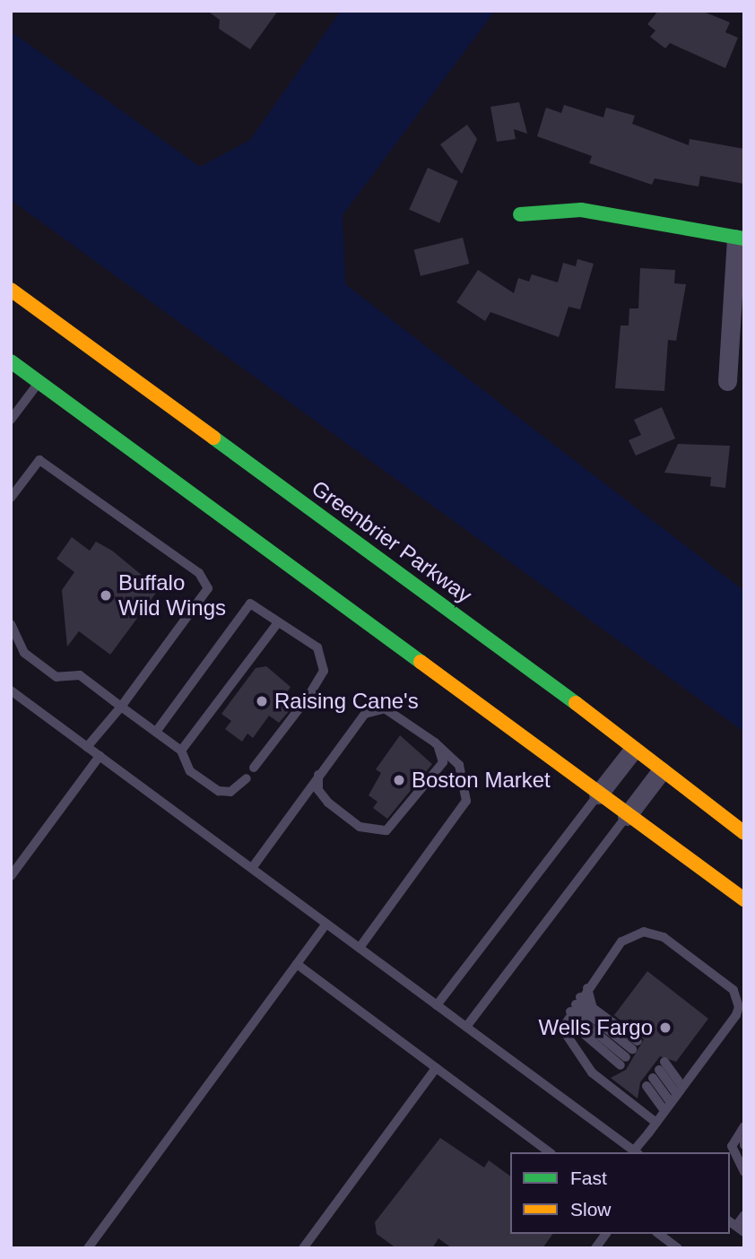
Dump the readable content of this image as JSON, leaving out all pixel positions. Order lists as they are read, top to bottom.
{
  "streets": {
    "main road": ["Greenbrier Parkway"]
  },
  "places": [
    "Buffalo Wild Wings",
    "Raising Cane's",
    "Boston Market",
    "Wells Fargo"
  ],
  "legend": ["Fast", "Slow"]
}
